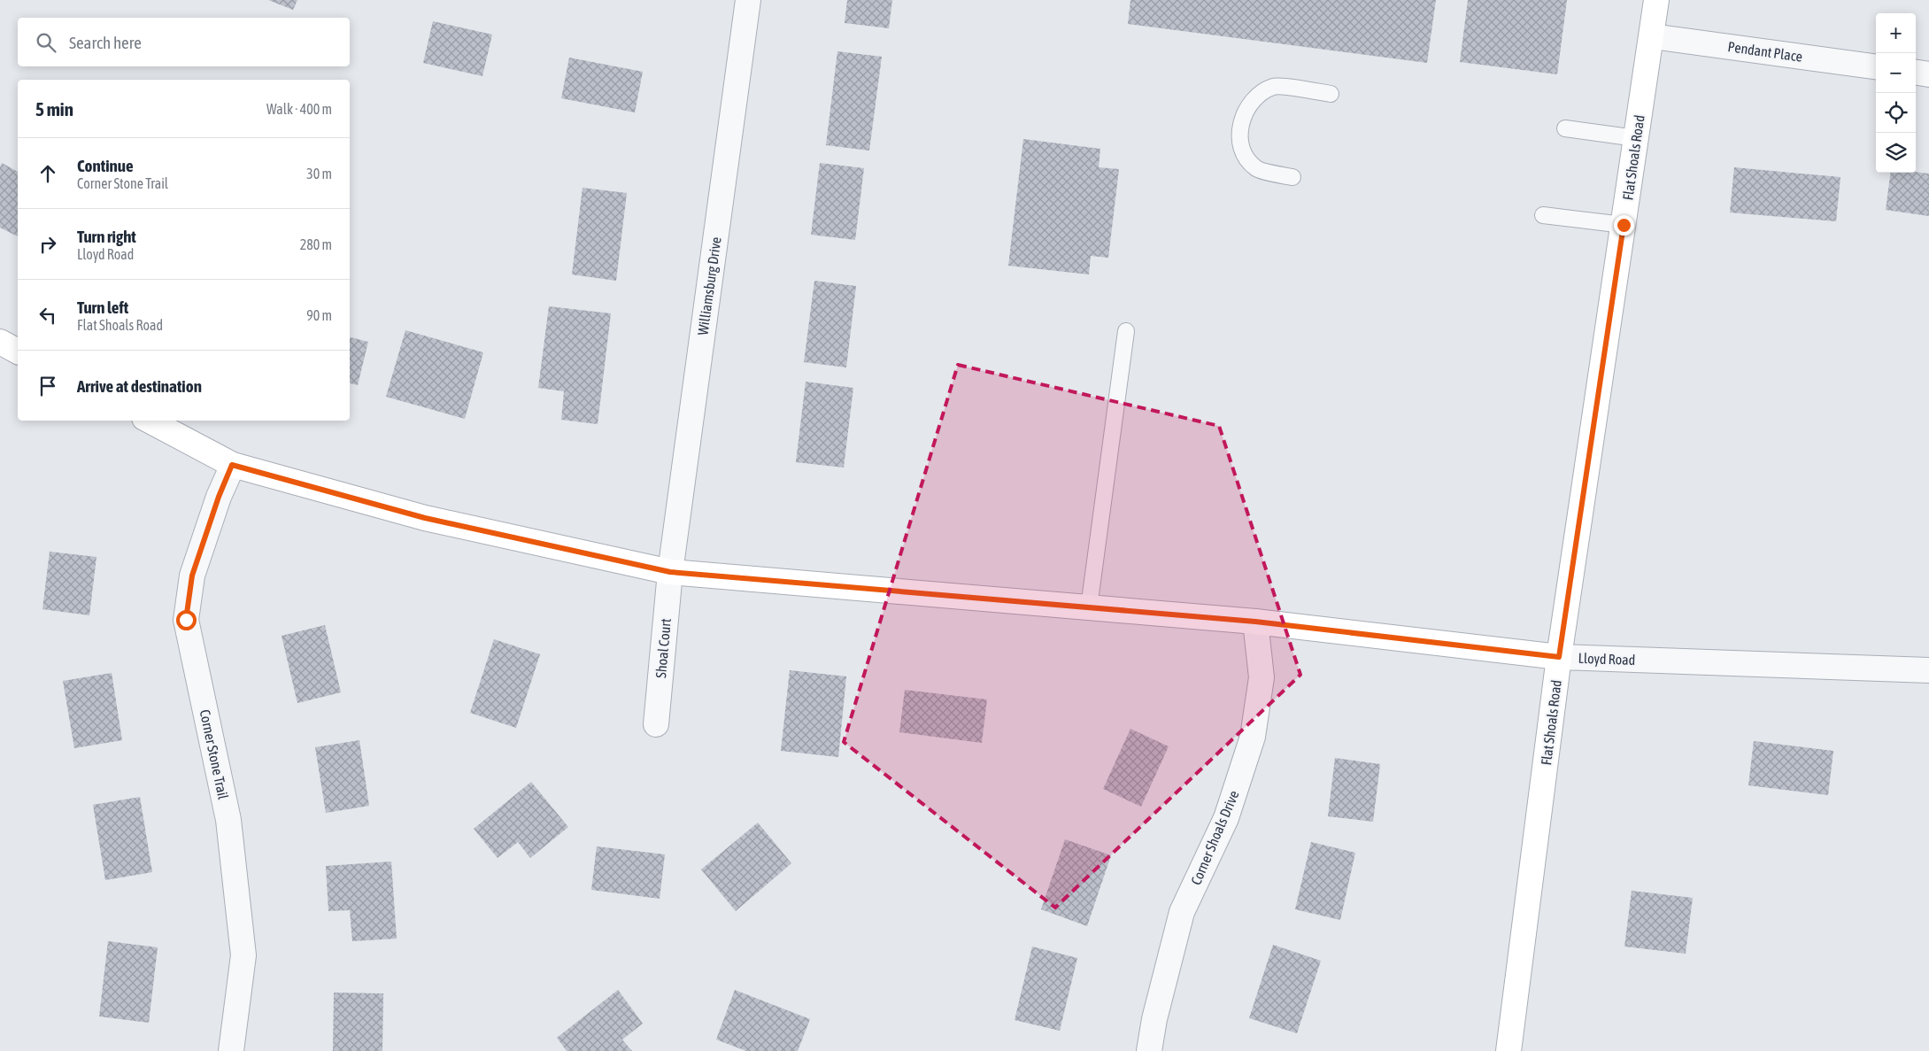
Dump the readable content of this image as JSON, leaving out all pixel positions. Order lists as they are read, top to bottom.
{
  "streets": {
    "street": [
      "Pendant Place",
      "Flat Shoals Road",
      "Williamsburg Drive",
      "Shoal Court",
      "Lloyd Road",
      "Corner Stone Trail",
      "Corner Shoals Drive"
    ]
  },
  "crossings": [
    ["Pendant Place", "Flat Shoals Road"],
    ["Flat Shoals Road", "Lloyd Road"],
    ["Williamsburg Drive", "Shoal Court"],
    ["Williamsburg Drive", "Lloyd Road"],
    ["Shoal Court", "Lloyd Road"],
    ["Lloyd Road", "Corner Stone Trail"],
    ["Lloyd Road", "Corner Shoals Drive"]
  ],
  "page": {
    "map_buttons": ["+", "−"],
    "search": "Search here",
    "heading": ["5 min", "Walk · 400 m"],
    "list": [
      ["Continue", "Corner Stone Trail", "30 m"],
      ["Turn right", "Lloyd Road", "280 m"],
      ["Turn left", "Flat Shoals Road", "90 m"],
      "Arrive at destination"
    ]
  }
}
